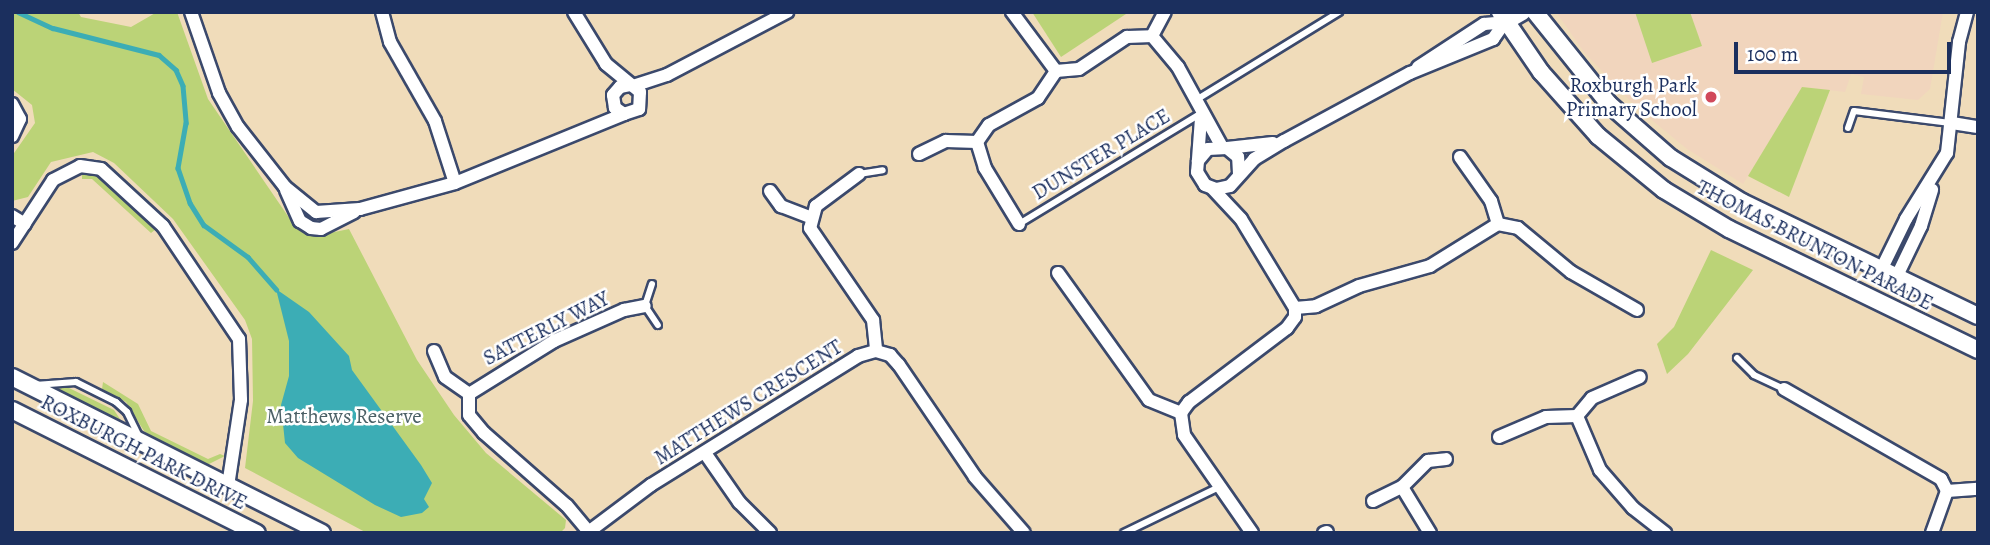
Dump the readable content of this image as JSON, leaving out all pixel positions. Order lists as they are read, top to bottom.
{
  "streets": {
    "street": [
      "THOMAS BRUNTON PARADE",
      "SATTERLY WAY",
      "MATTHEWS CRESCENT",
      "ROXBURGH PARK DRIVE"
    ],
    "lane": ["DUNSTER PLACE"]
  },
  "parks": ["Matthews Reserve"],
  "places": ["Roxburgh Park Primary School"],
  "scale_bar": "100 m"
}
